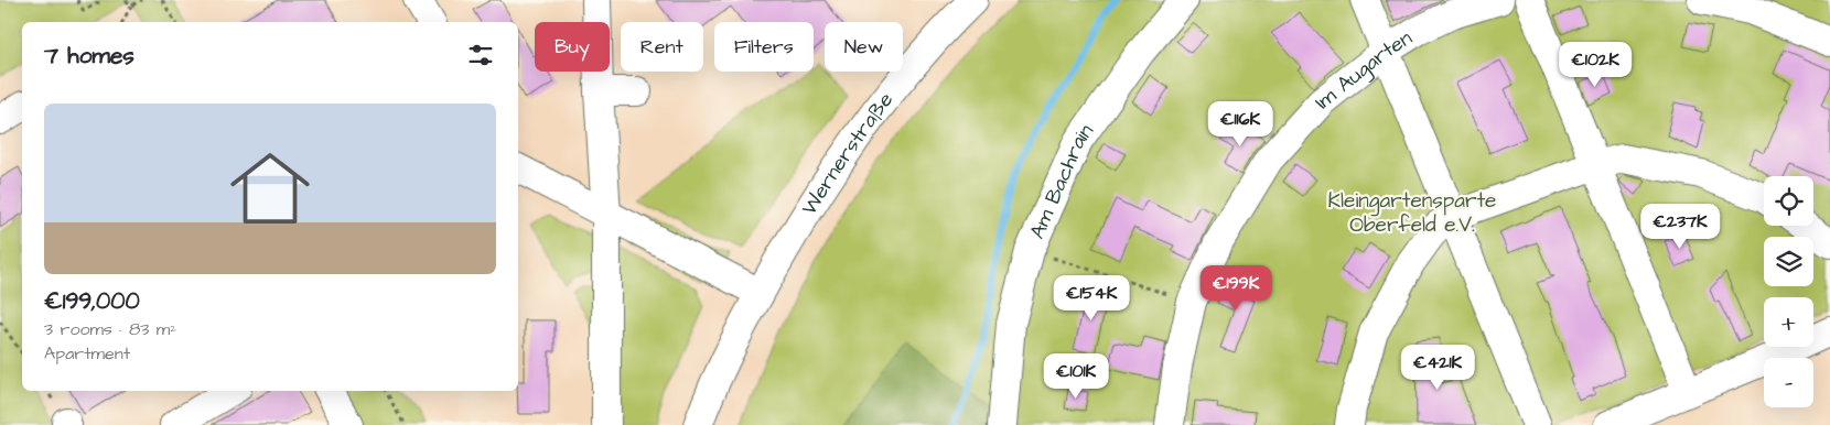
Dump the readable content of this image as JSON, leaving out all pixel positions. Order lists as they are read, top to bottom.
{
  "streets": {
    "street": ["Im Augarten", "Wernerstraße", "Am Bachrain"]
  },
  "parks": ["Kleingartensparte Oberfeld e.V."],
  "page": {
    "chip": [
      "Buy",
      "Rent",
      "Filters",
      "New"
    ],
    "heading": "7 homes",
    "price": [
      "€102K",
      "€116K",
      "€237K",
      "€199K",
      "€154K",
      "€421K",
      "€101K"
    ],
    "list": [
      {
        "name": "€199,000",
        "note": "3 rooms · 83 m² · Apartment"
      }
    ],
    "map_buttons": ["+", "−"]
  }
}
